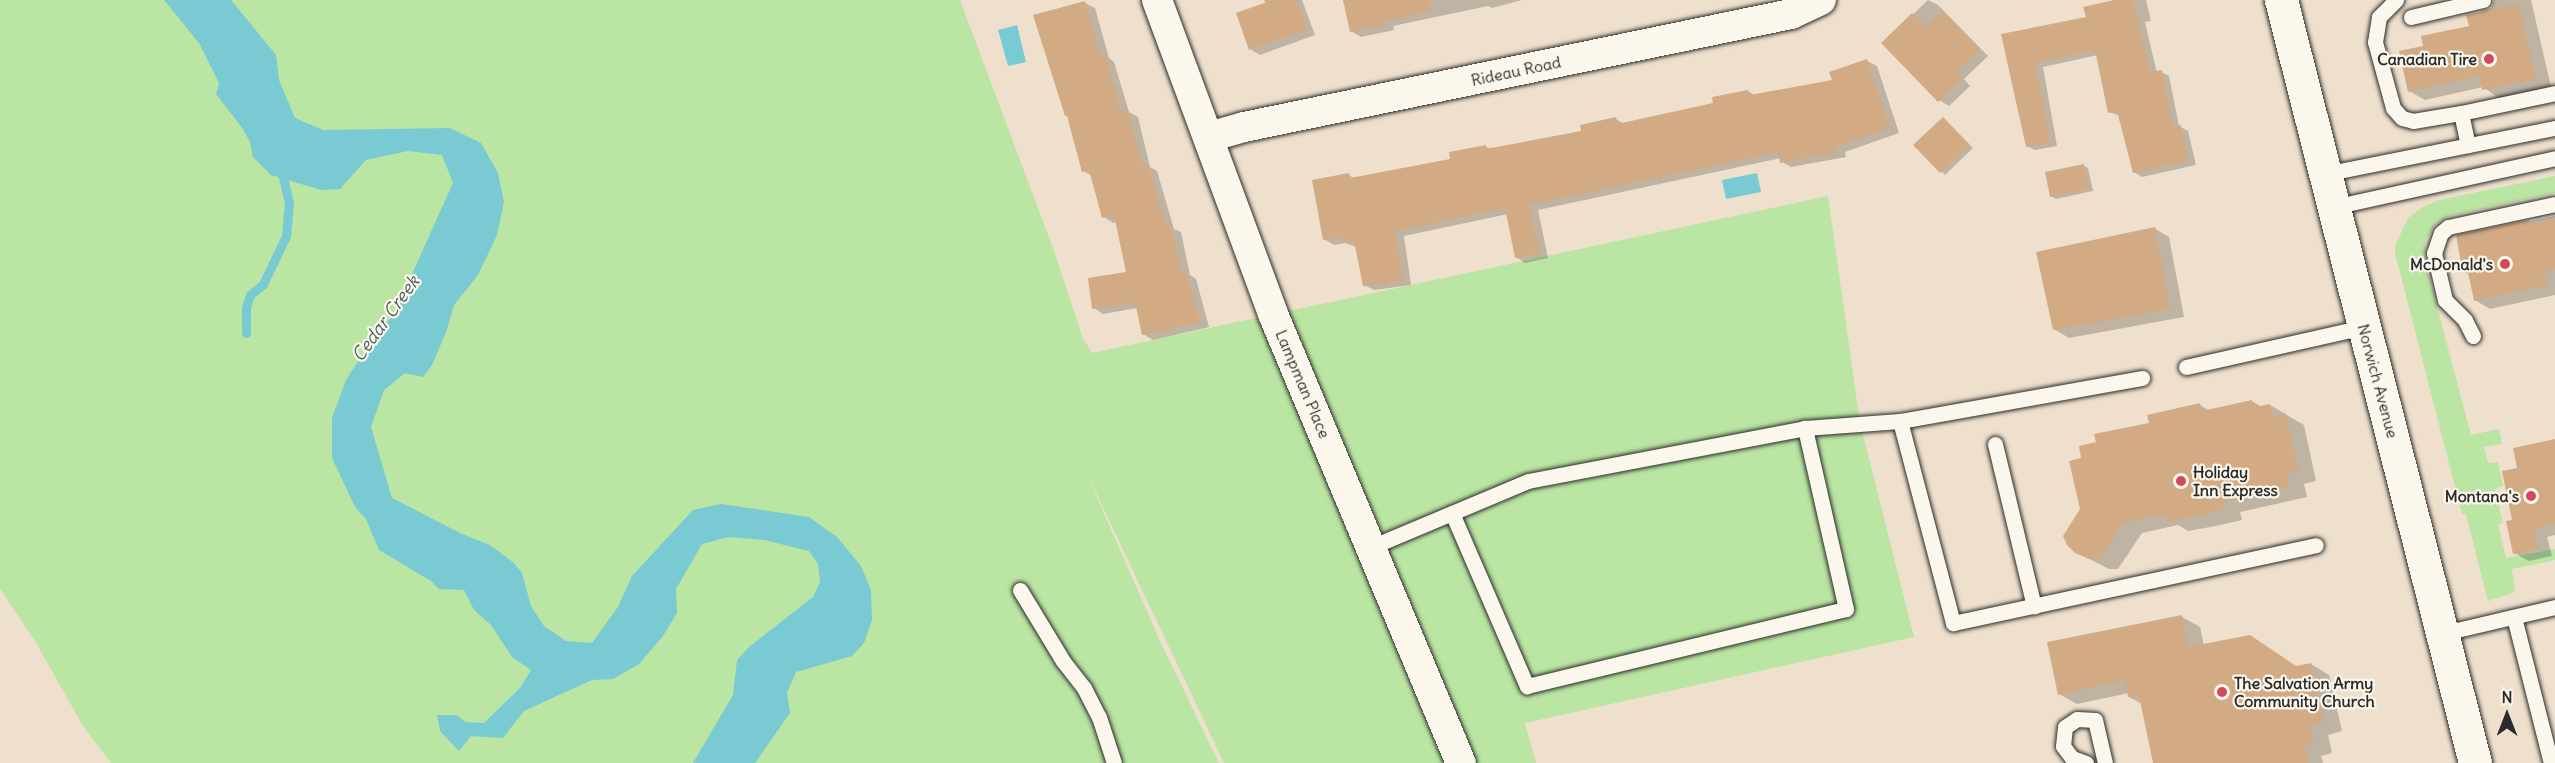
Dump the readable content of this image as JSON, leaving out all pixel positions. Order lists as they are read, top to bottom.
{
  "streets": {
    "main road": ["Norwich Avenue"],
    "street": ["Rideau Road", "Lampman Place"]
  },
  "crossings": [
    ["Rideau Road", "Lampman Place"]
  ],
  "water": ["Cedar Creek"],
  "places": [
    "Canadian Tire",
    "McDonald's",
    "Holiday Inn Express",
    "Montana's",
    "The Salvation Army Community Church"
  ],
  "north": "top"
}
